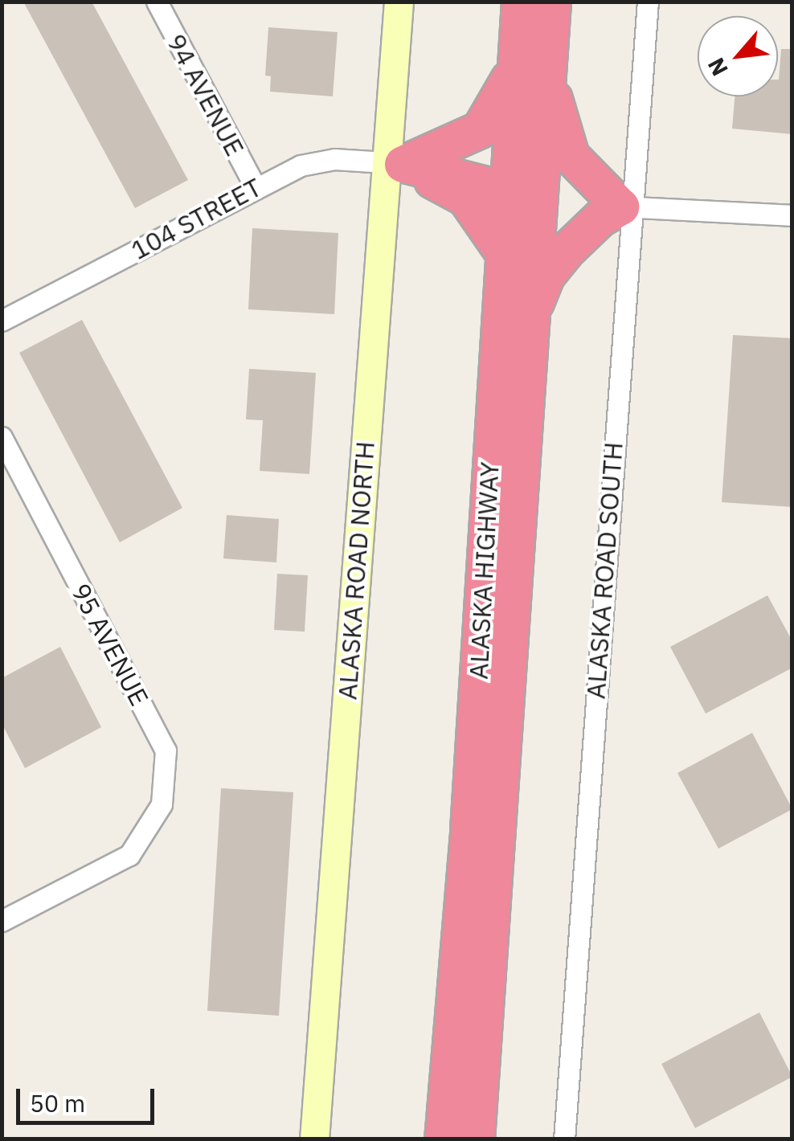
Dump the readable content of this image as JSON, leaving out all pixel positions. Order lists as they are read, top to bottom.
{
  "streets": {
    "highway": ["ALASKA HIGHWAY"],
    "street": [
      "94 AVENUE",
      "104 STREET",
      "ALASKA ROAD NORTH",
      "ALASKA ROAD SOUTH",
      "95 AVENUE"
    ]
  },
  "crossings": [
    ["94 AVENUE", "104 STREET"],
    ["104 STREET", "ALASKA ROAD NORTH"]
  ],
  "scale_bar": "50 m",
  "north": "bottom left"
}
